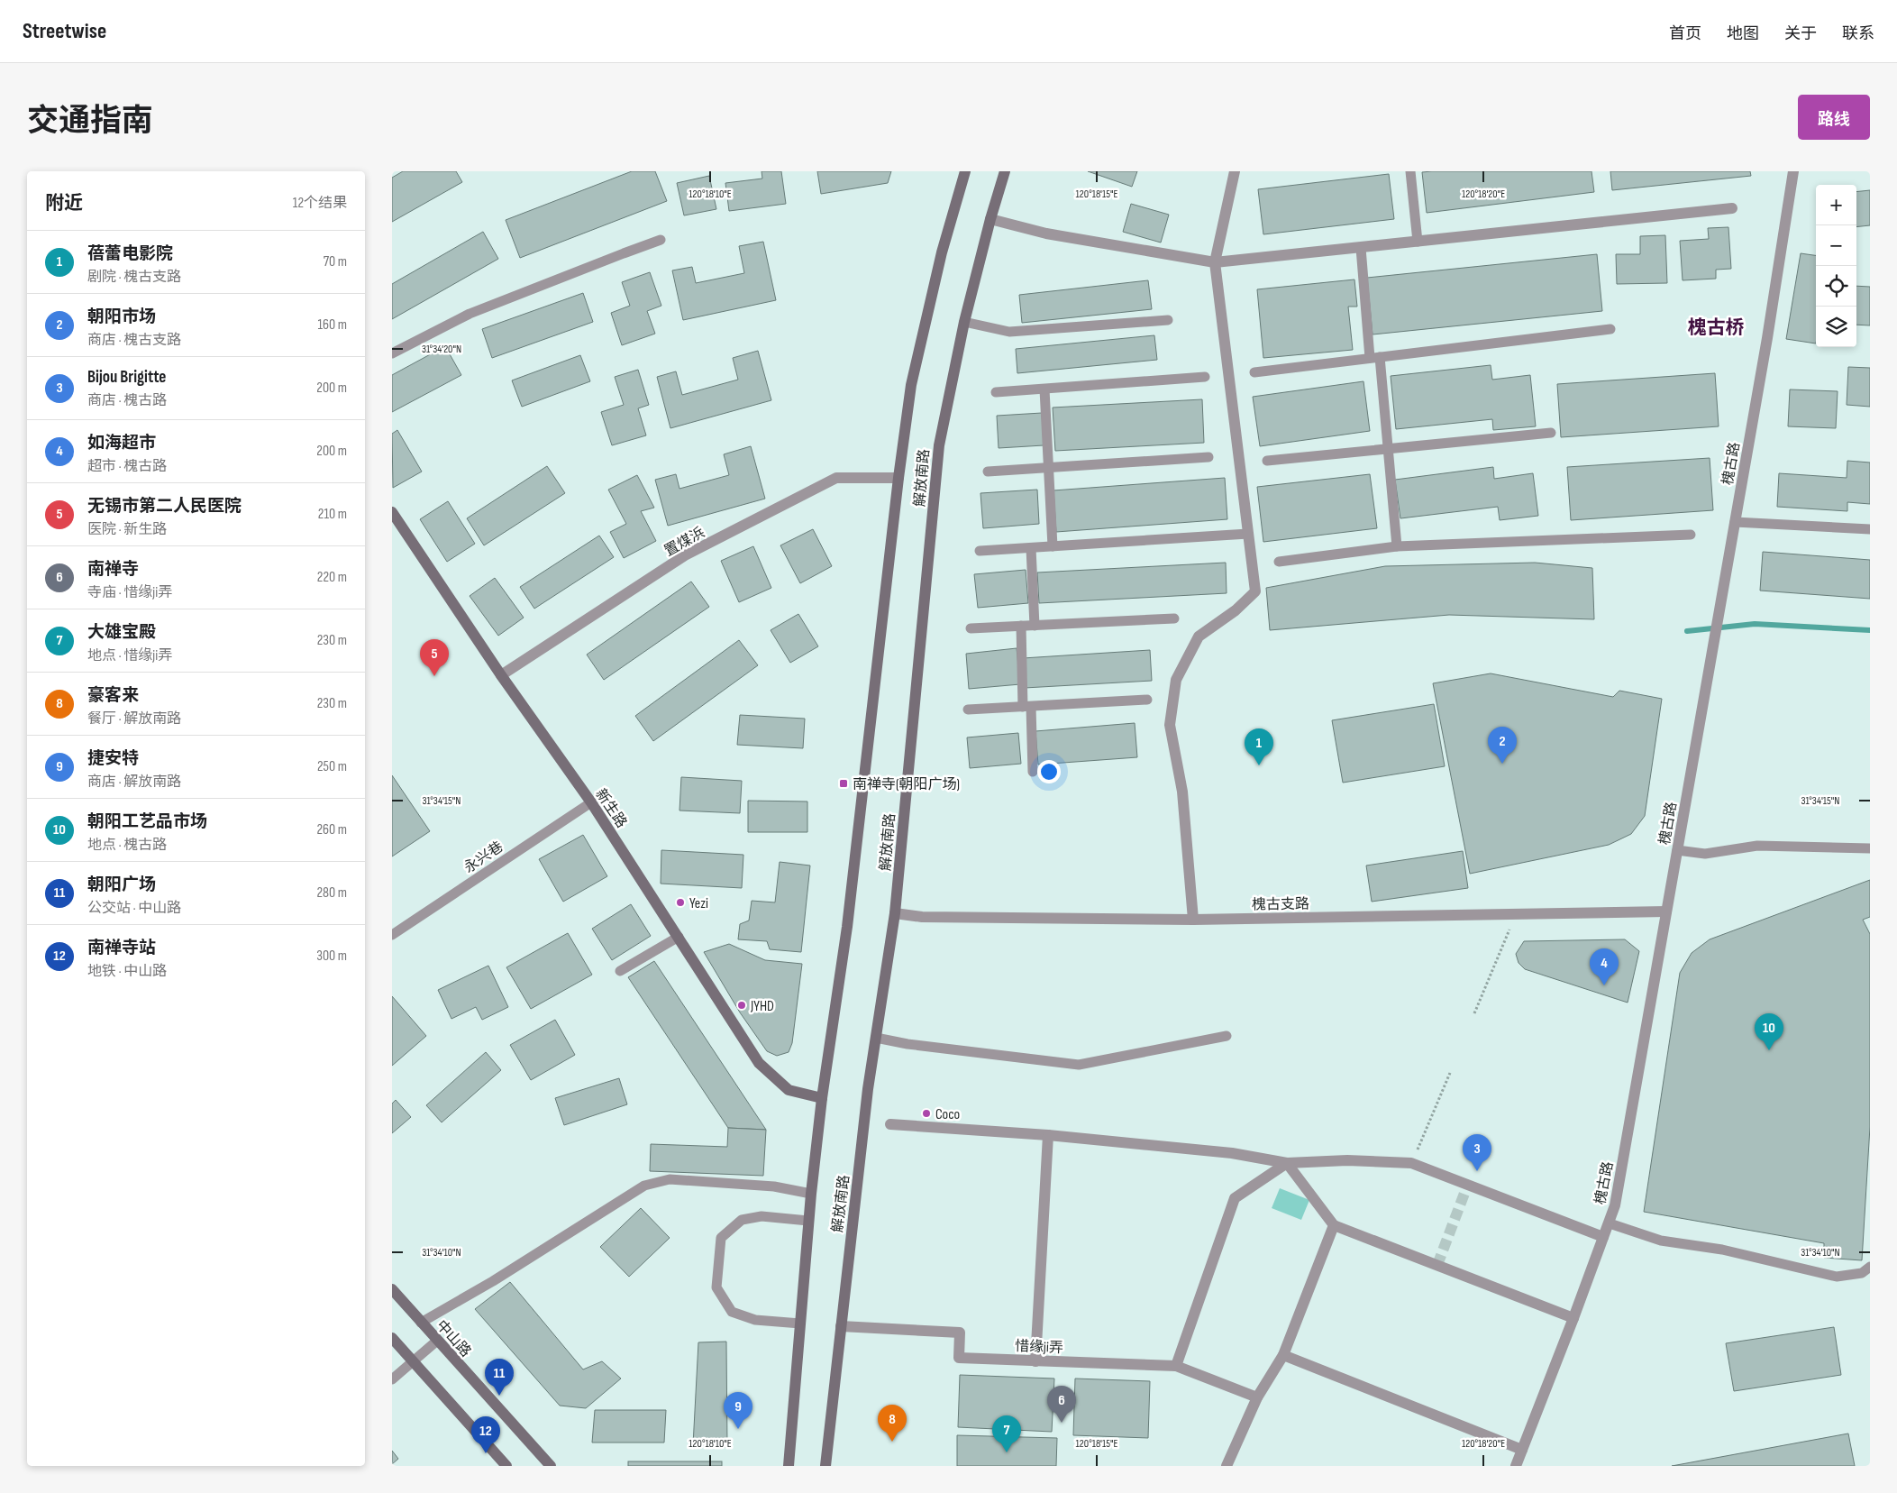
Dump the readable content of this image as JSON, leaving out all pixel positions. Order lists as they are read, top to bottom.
{
  "streets": {
    "main road": ["解放南路", "新生路", "中山路"],
    "street": [
      "槐古路",
      "置煤浜",
      "槐古支路",
      "惜缘ji弄"
    ],
    "lane": ["永兴巷"]
  },
  "crossings": [
    ["槐古路", "槐古支路"],
    ["解放南路", "置煤浜"],
    ["解放南路", "新生路"],
    ["解放南路", "槐古支路"],
    ["解放南路", "惜缘ji弄"],
    ["置煤浜", "新生路"],
    ["新生路", "永兴巷"]
  ],
  "districts": ["槐古桥"],
  "places": {
    "transit": ["南禅寺(朝阳广场)"],
    "other": ["Yezi", "JYHD", "Coco"]
  },
  "page": {
    "header": "Streetwise",
    "nav": [
      "首页",
      "地图",
      "关于",
      "联系"
    ],
    "title": "交通指南",
    "buttons": "路线",
    "heading": ["附近", "12个结果"],
    "map_buttons": ["+", "−"],
    "list": [
      {
        "mark": "1",
        "name": "蓓蕾电影院",
        "note": "剧院 · 槐古支路",
        "value": "70 m"
      },
      {
        "mark": "2",
        "name": "朝阳市场",
        "note": "商店 · 槐古支路",
        "value": "160 m"
      },
      {
        "mark": "3",
        "name": "Bijou Brigitte",
        "note": "商店 · 槐古路",
        "value": "200 m"
      },
      {
        "mark": "4",
        "name": "如海超市",
        "note": "超市 · 槐古路",
        "value": "200 m"
      },
      {
        "mark": "5",
        "name": "无锡市第二人民医院",
        "note": "医院 · 新生路",
        "value": "210 m"
      },
      {
        "mark": "6",
        "name": "南禅寺",
        "note": "寺庙 · 惜缘ji弄",
        "value": "220 m"
      },
      {
        "mark": "7",
        "name": "大雄宝殿",
        "note": "地点 · 惜缘ji弄",
        "value": "230 m"
      },
      {
        "mark": "8",
        "name": "豪客来",
        "note": "餐厅 · 解放南路",
        "value": "230 m"
      },
      {
        "mark": "9",
        "name": "捷安特",
        "note": "商店 · 解放南路",
        "value": "250 m"
      },
      {
        "mark": "10",
        "name": "朝阳工艺品市场",
        "note": "地点 · 槐古路",
        "value": "260 m"
      },
      {
        "mark": "11",
        "name": "朝阳广场",
        "note": "公交站 · 中山路",
        "value": "280 m"
      },
      {
        "mark": "12",
        "name": "南禅寺站",
        "note": "地铁 · 中山路",
        "value": "300 m"
      }
    ],
    "pins": [
      "5",
      "2",
      "1",
      "4",
      "10",
      "3",
      "11",
      "6",
      "9",
      "8",
      "7",
      "12"
    ]
  },
  "coordinates": [
    "120°18'10\"E",
    "120°18'15\"E",
    "120°18'20\"E",
    "31°34'20\"N",
    "31°34'15\"N",
    "31°34'10\"N"
  ]
}
